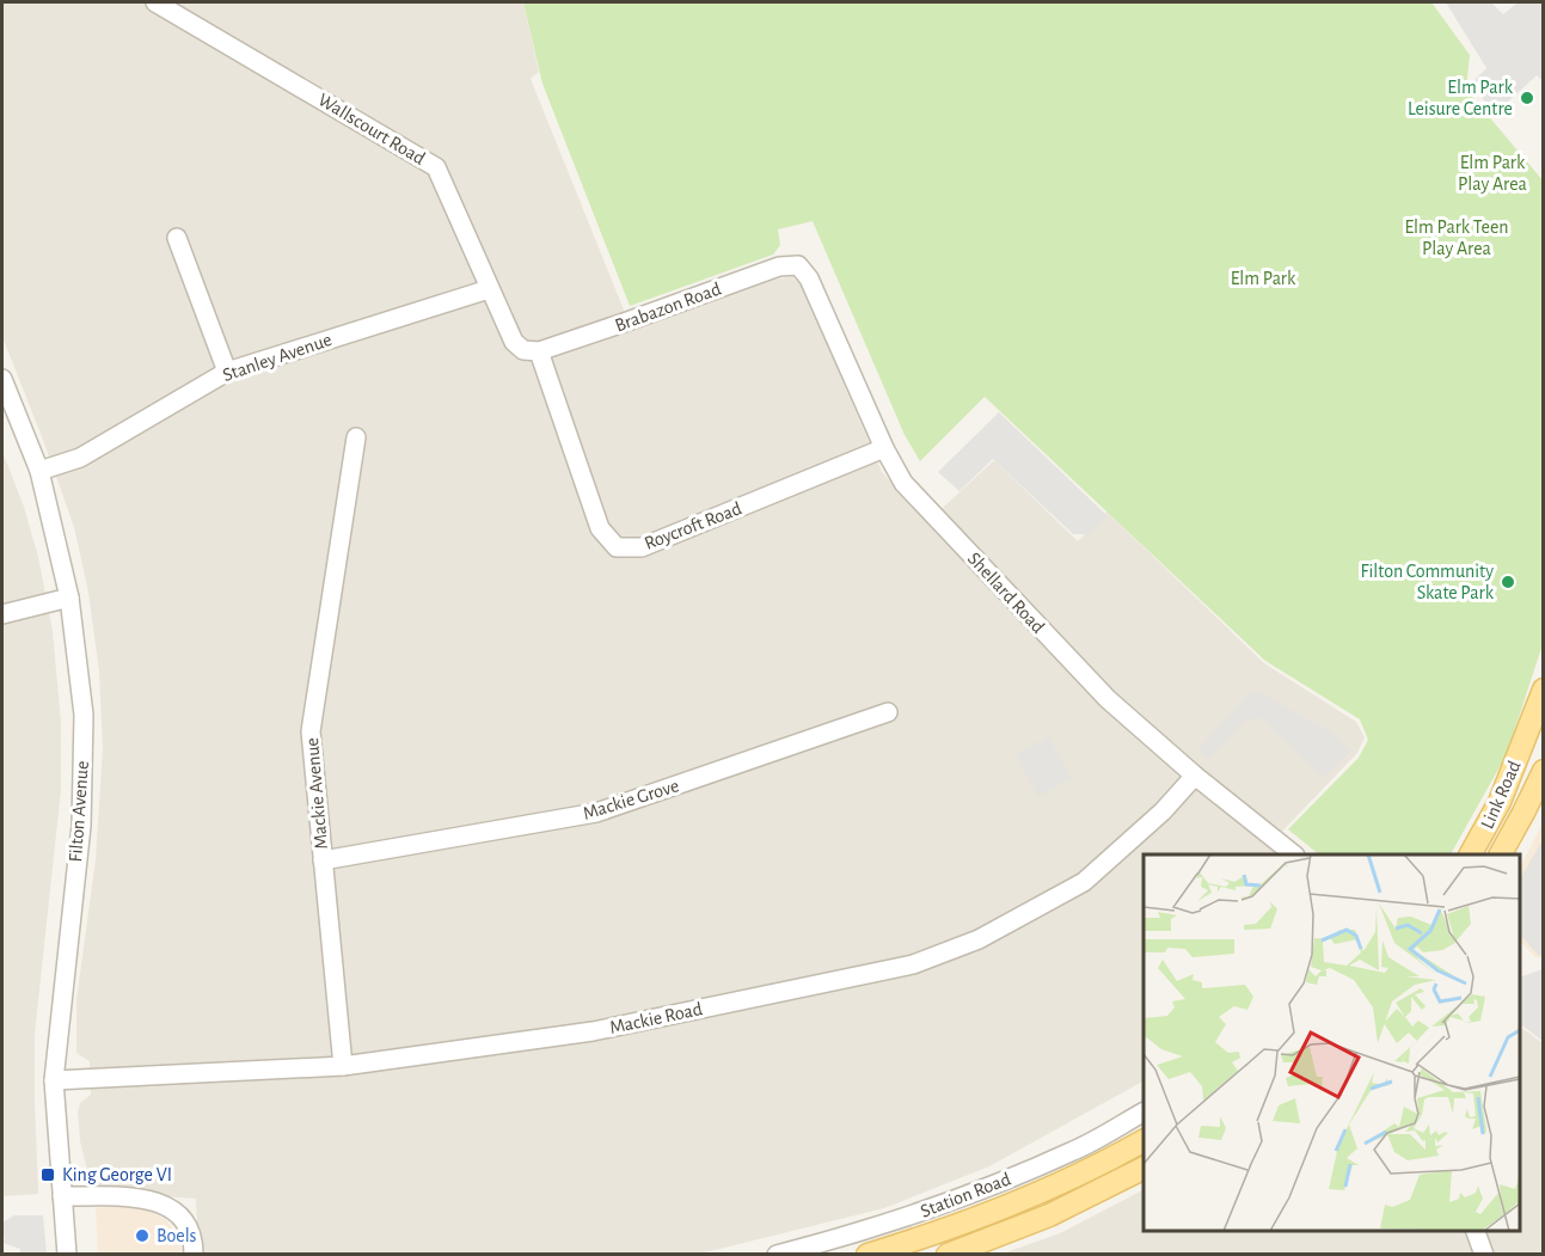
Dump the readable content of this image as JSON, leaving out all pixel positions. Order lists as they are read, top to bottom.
{
  "streets": {
    "main road": ["Link Road", "Station Road"],
    "street": [
      "Wallscourt Road",
      "Brabazon Road",
      "Stanley Avenue",
      "Roycroft Road",
      "Shellard Road",
      "Mackie Avenue",
      "Mackie Grove",
      "Filton Avenue",
      "Mackie Road"
    ]
  },
  "crossings": [
    ["Wallscourt Road", "Brabazon Road"],
    ["Wallscourt Road", "Stanley Avenue"],
    ["Wallscourt Road", "Roycroft Road"],
    ["Brabazon Road", "Roycroft Road"],
    ["Brabazon Road", "Shellard Road"],
    ["Stanley Avenue", "Filton Avenue"],
    ["Roycroft Road", "Shellard Road"],
    ["Shellard Road", "Mackie Road"],
    ["Mackie Avenue", "Mackie Grove"],
    ["Mackie Avenue", "Mackie Road"],
    ["Filton Avenue", "Mackie Road"]
  ],
  "parks": ["Elm Park Play Area", "Elm Park Teen Play Area", "Elm Park"],
  "places": {
    "other": ["Elm Park Leisure Centre", "Filton Community Skate Park", "Boels"],
    "transit": ["King George VI"]
  }
}
